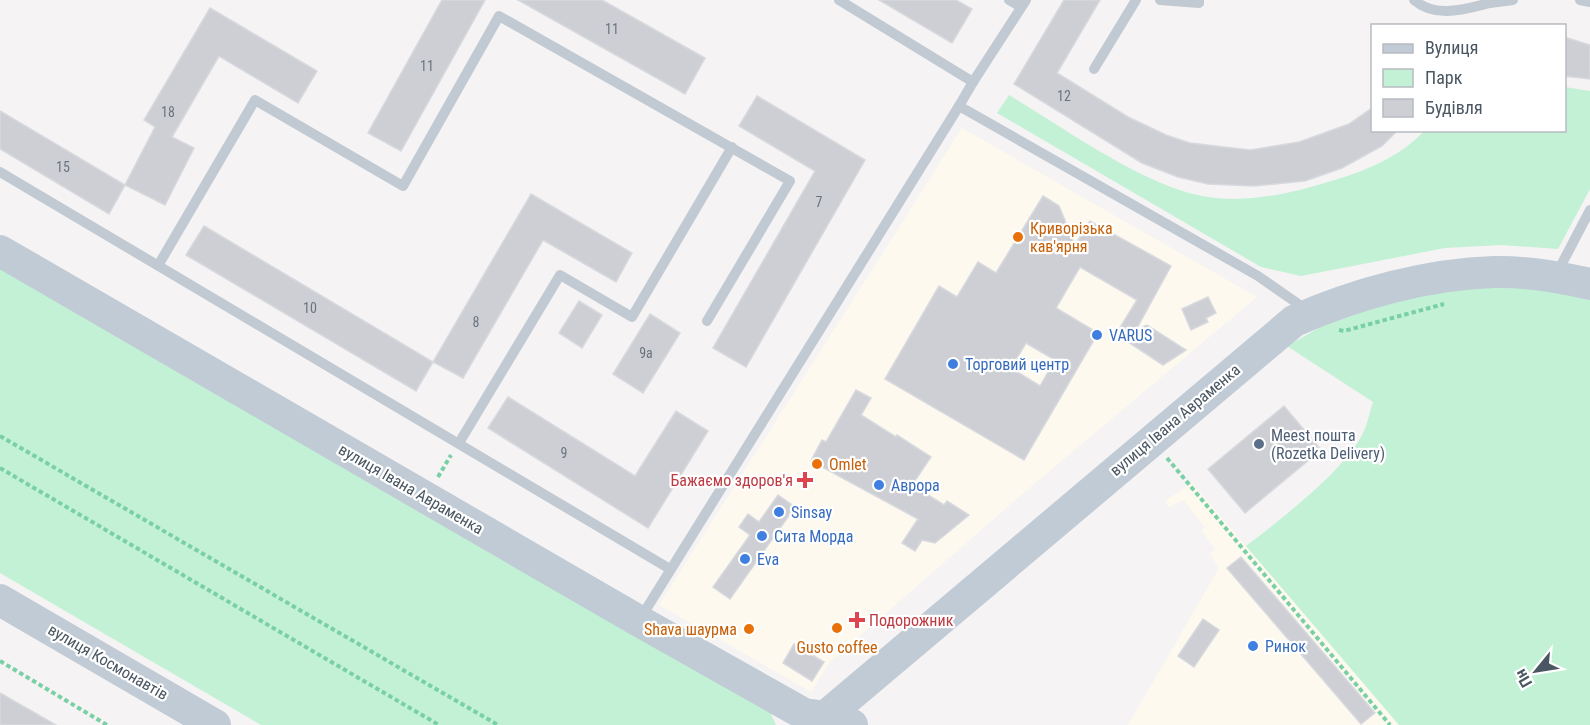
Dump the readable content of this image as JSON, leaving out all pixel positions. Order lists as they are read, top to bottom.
{
  "streets": {
    "street": ["вулиця Івана Авраменка", "вулиця Космонавтів"]
  },
  "places": {
    "other": [
      "Криворізька кав'ярня",
      "VARUS",
      "Торговий центр",
      "Meest пошта (Rozetka Delivery)",
      "Omlet",
      "Аврора",
      "Sinsay",
      "Сита Морда",
      "Eva",
      "Gusto coffee",
      "Shava шаурма",
      "Ринок"
    ],
    "health": ["Бажаємо здоров'я", "Подорожник"]
  },
  "house_numbers": [
    "11",
    "11",
    "12",
    "18",
    "15",
    "7",
    "10",
    "8",
    "9а",
    "9"
  ],
  "legend": ["Вулиця", "Парк", "Будівля"],
  "north": "bottom left"
}
